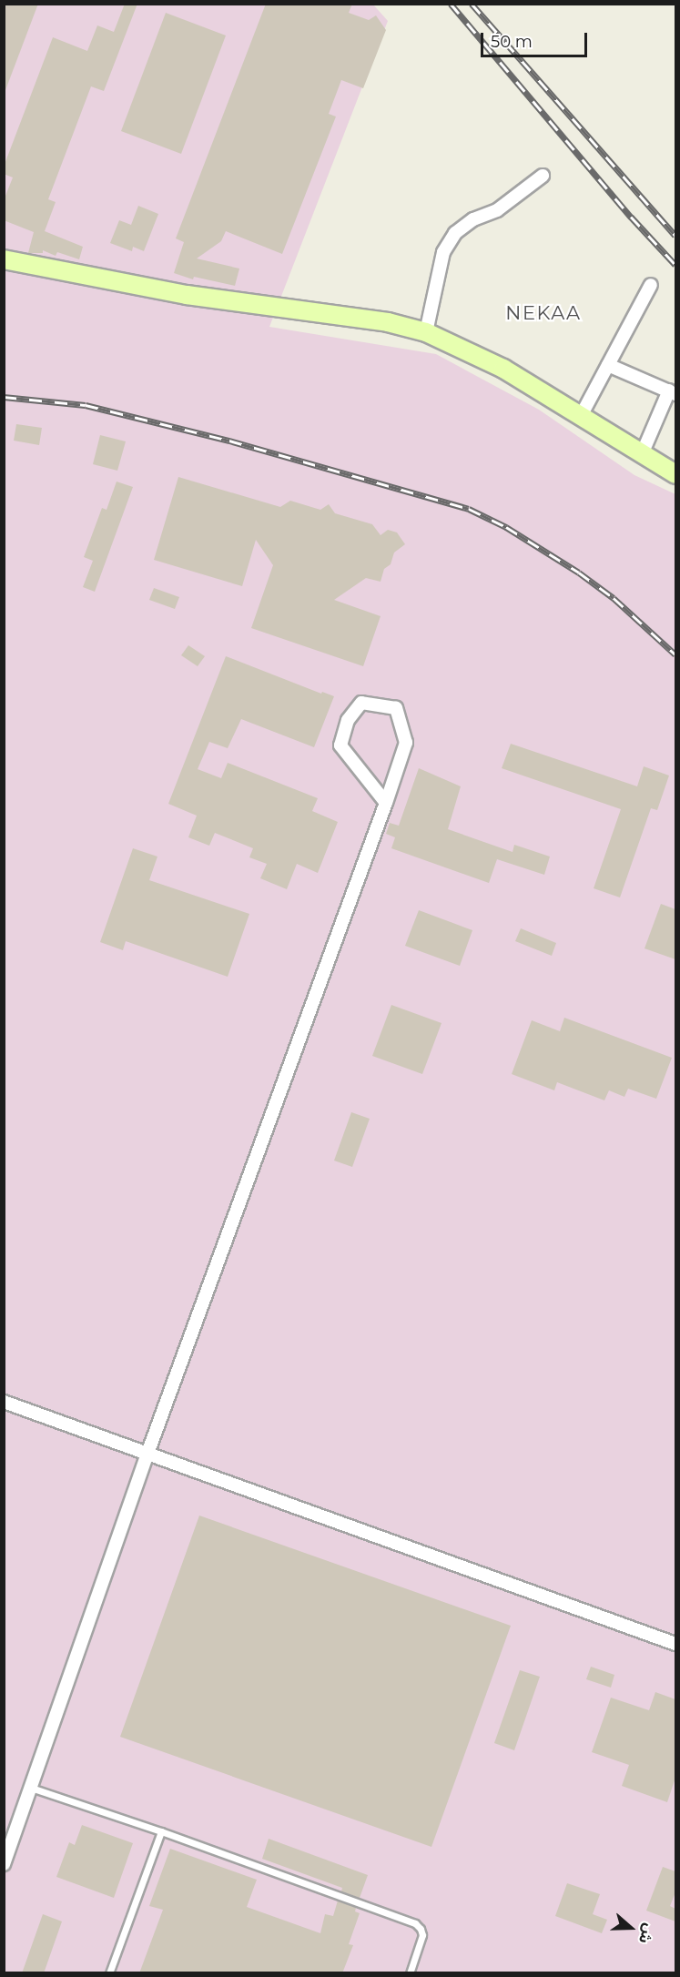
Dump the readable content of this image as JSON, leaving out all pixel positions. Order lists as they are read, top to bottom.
{
  "districts": ["NEKAA"],
  "scale_bar": "50 m",
  "north": "right"
}
